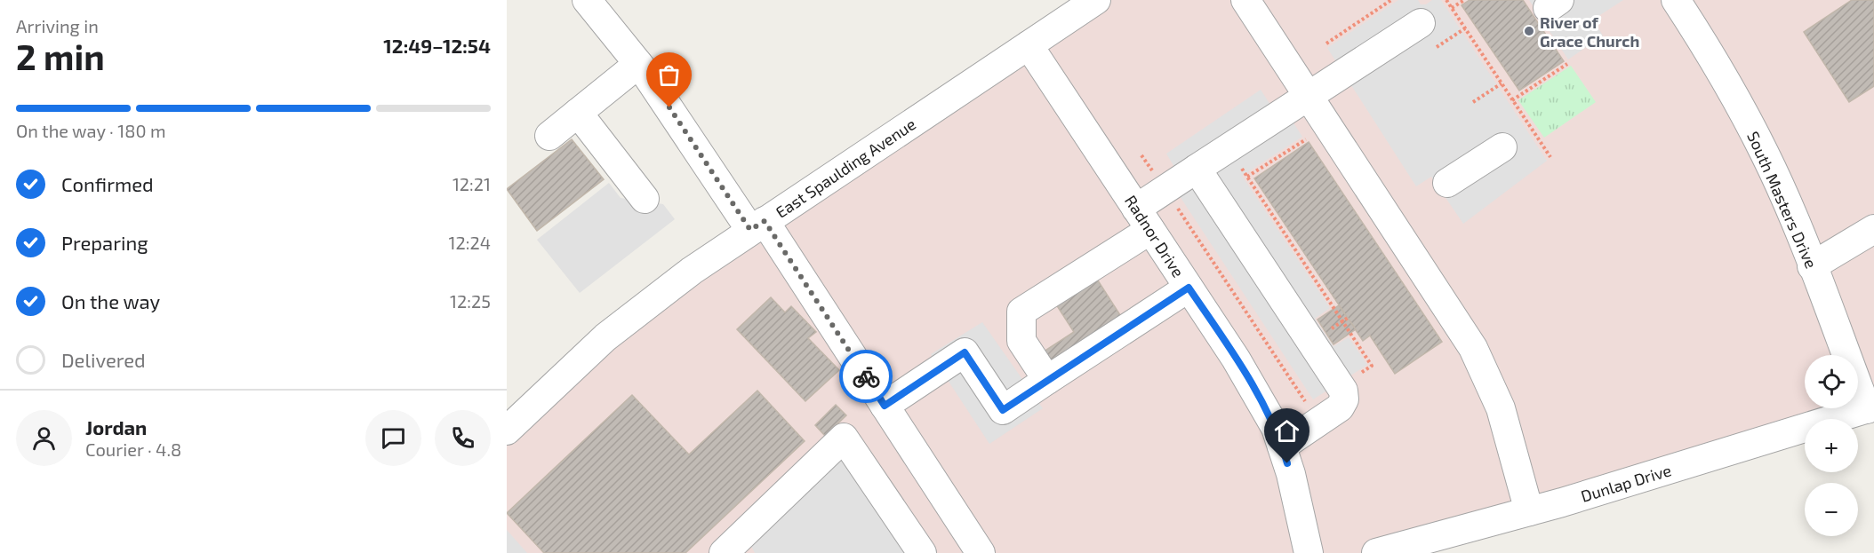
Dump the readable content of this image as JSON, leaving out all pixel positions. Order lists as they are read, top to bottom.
{
  "streets": {
    "street": [
      "East Spaulding Avenue",
      "South Masters Drive",
      "Radnor Drive",
      "Dunlap Drive"
    ]
  },
  "crossings": [
    ["East Spaulding Avenue", "Radnor Drive"],
    ["South Masters Drive", "Dunlap Drive"]
  ],
  "places": ["River of Grace Church"],
  "page": {
    "heading": ["2 min", "Arriving in", "12:49–12:54"],
    "panel": ["Jordan", "Courier · 4.8"],
    "bar": "On the way · 180 m",
    "list": [
      ["Confirmed", "12:21"],
      ["Preparing", "12:24"],
      ["On the way", "12:25"],
      "Delivered"
    ],
    "map_buttons": ["+", "−"]
  }
}
